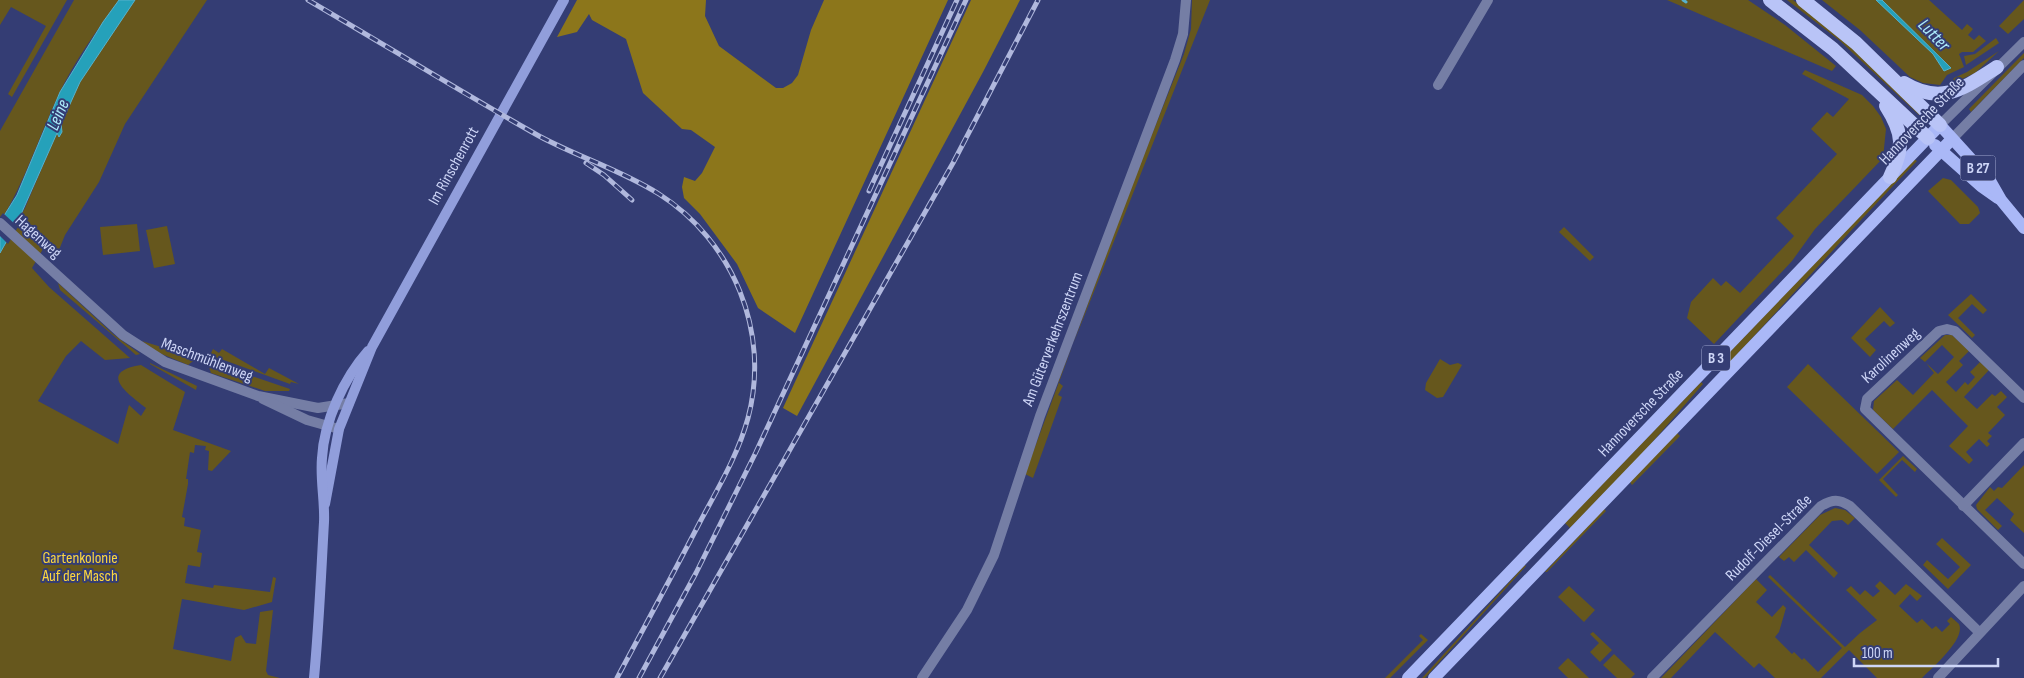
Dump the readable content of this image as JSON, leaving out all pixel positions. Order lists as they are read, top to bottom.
{
  "streets": {
    "highway": ["B 27", "B 3"],
    "main road": ["Hannoversche Straße", "Im Rinschenrott"],
    "street": [
      "Hagenweg",
      "Am Güterverkehrszentrum",
      "Karolinenweg",
      "Maschmühlenweg",
      "Rudolf-Diesel-Straße"
    ]
  },
  "crossings": [
    ["Hannoversche Straße", "B 27"],
    ["Hannoversche Straße", "B 3"],
    ["Im Rinschenrott", "Maschmühlenweg"],
    ["B 27", "B 3"],
    ["Hagenweg", "Maschmühlenweg"]
  ],
  "water": ["Lutter", "Leine"],
  "parks": ["Gartenkolonie Auf der Masch"],
  "scale_bar": "100 m"
}
